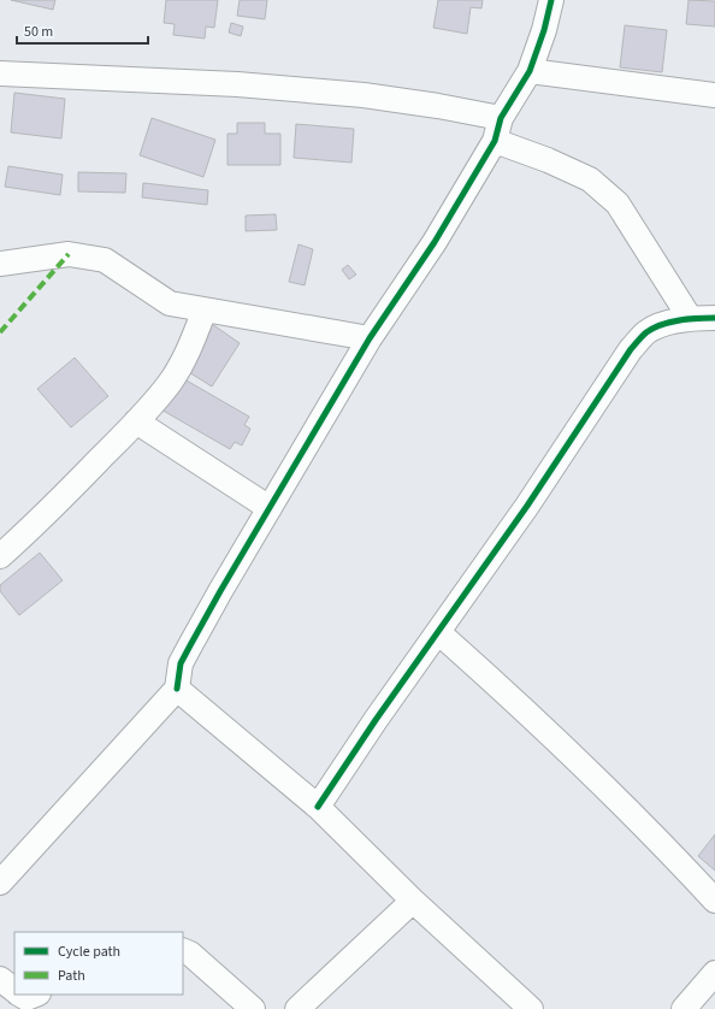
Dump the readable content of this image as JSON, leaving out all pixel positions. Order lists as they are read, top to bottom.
{
  "legend": ["Cycle path", "Path"],
  "scale_bar": "50 m"
}
